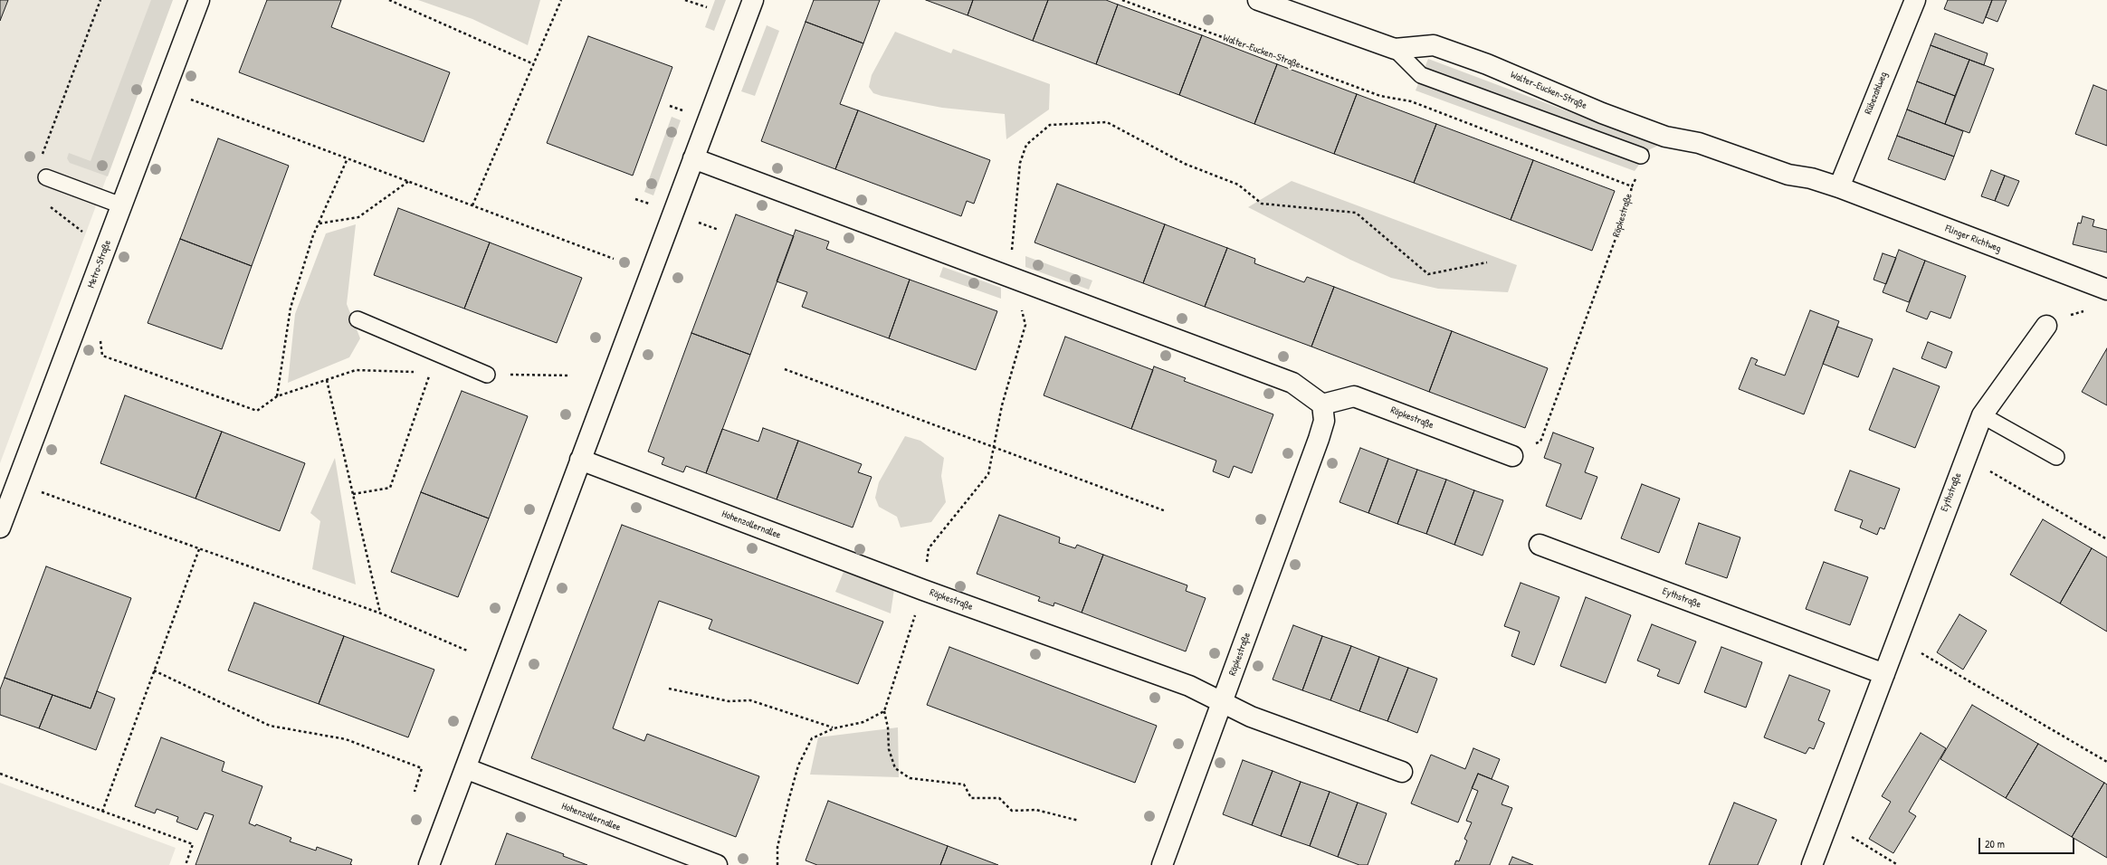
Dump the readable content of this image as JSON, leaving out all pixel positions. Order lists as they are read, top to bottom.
{
  "streets": {
    "street": [
      "Walter-Eucken-Straße",
      "Rübezahlweg",
      "Röpkestraße",
      "Flinger Richtweg",
      "Metro-Straße",
      "Eythstraße",
      "Hohenzollernallee"
    ]
  },
  "crossings": [
    ["Walter-Eucken-Straße", "Rübezahlweg"],
    ["Walter-Eucken-Straße", "Röpkestraße"],
    ["Walter-Eucken-Straße", "Flinger Richtweg"],
    ["Rübezahlweg", "Flinger Richtweg"],
    ["Röpkestraße", "Hohenzollernallee"]
  ],
  "scale_bar": "20 m"
}
